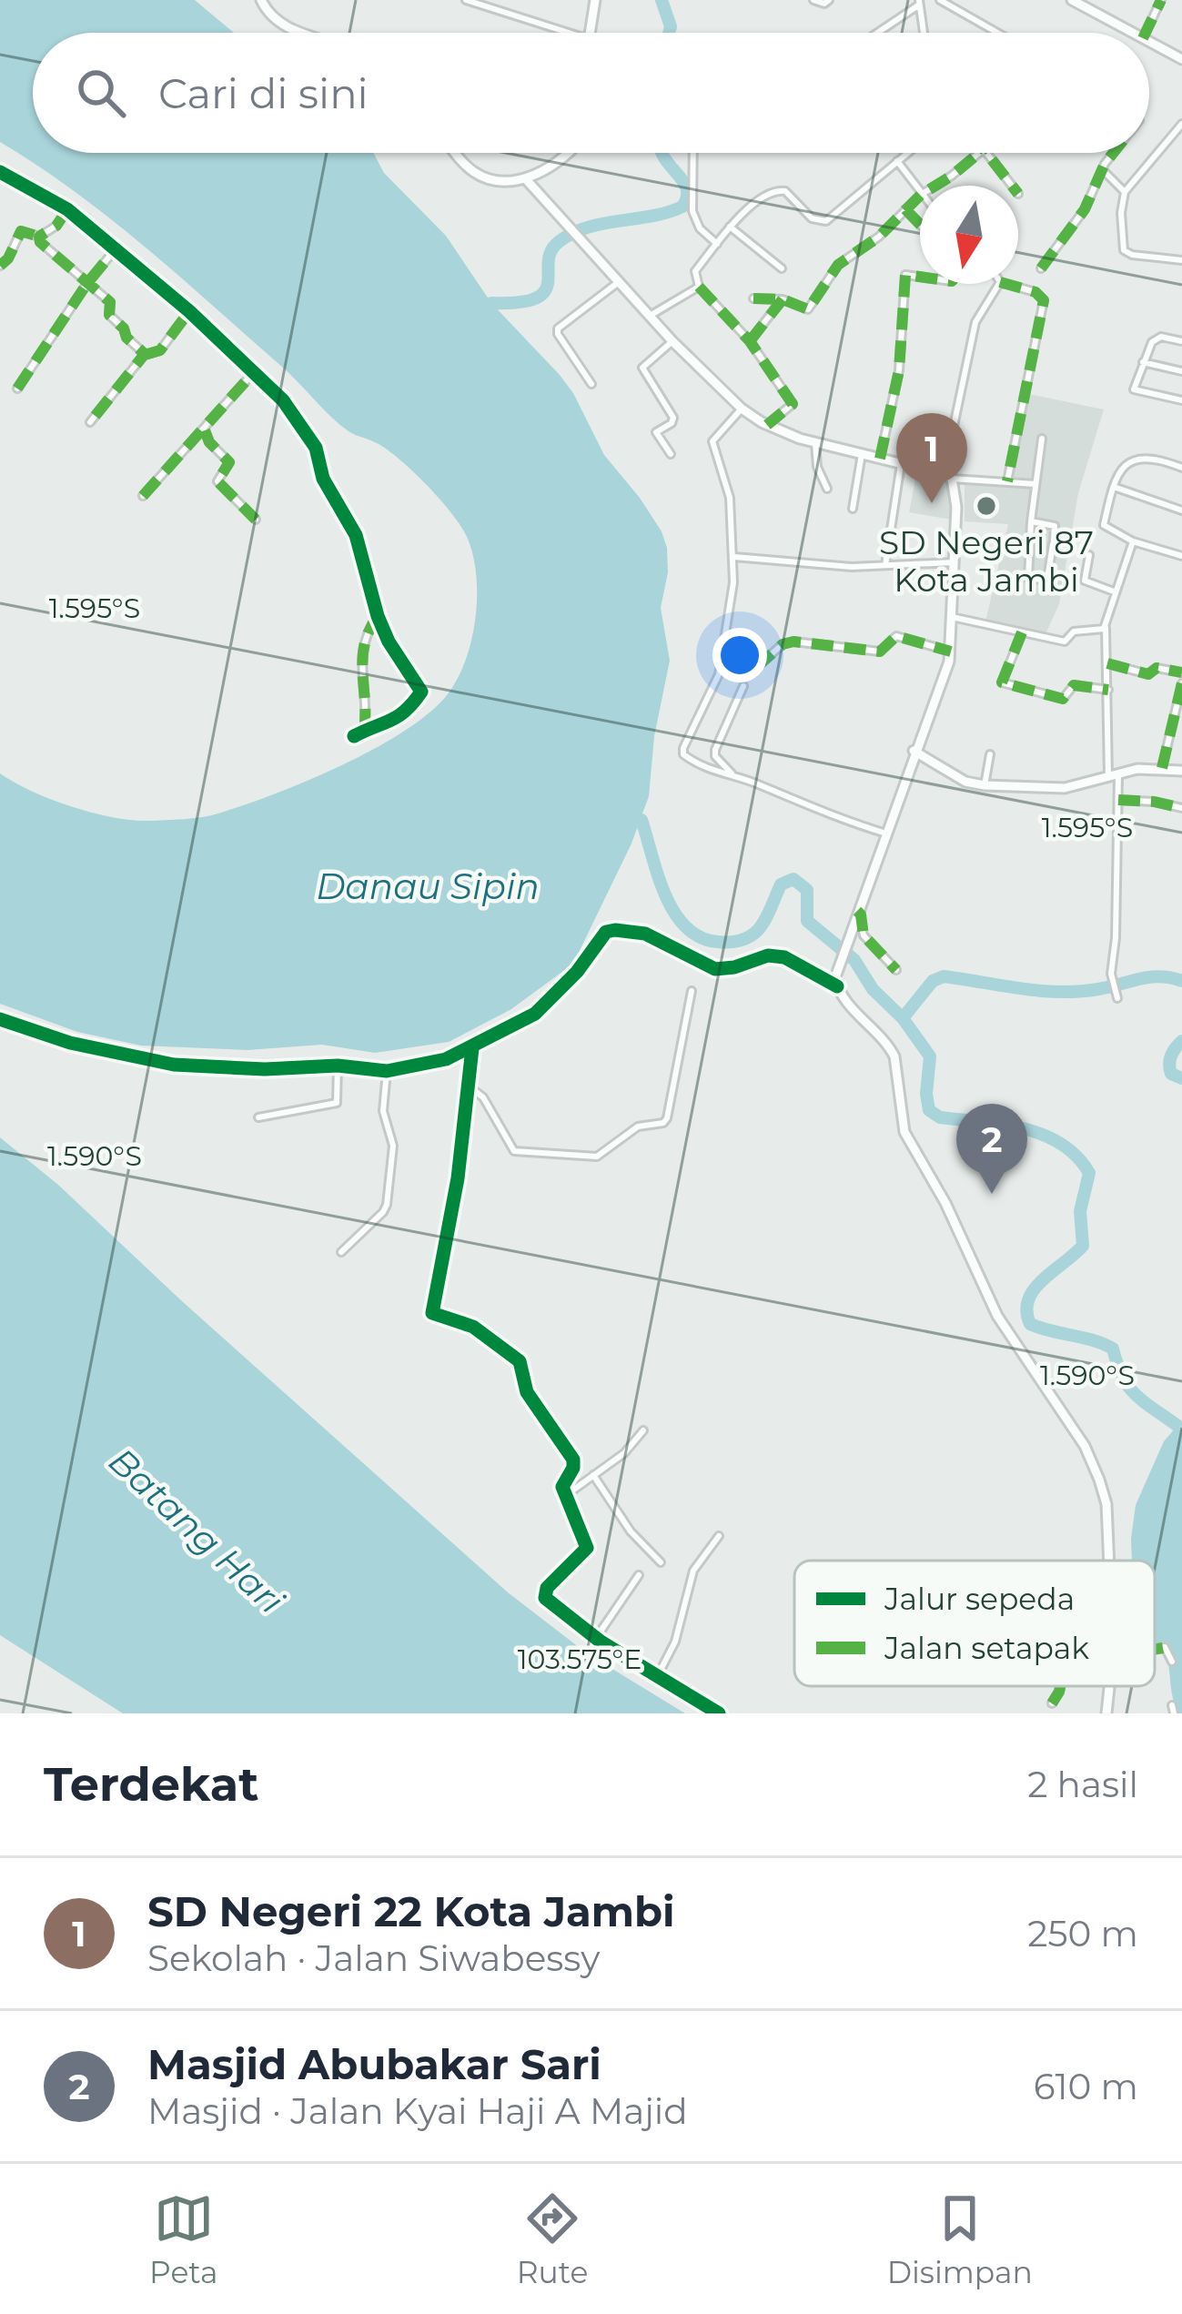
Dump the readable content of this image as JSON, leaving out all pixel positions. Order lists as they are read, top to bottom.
{
  "water": ["Danau Sipin", "Batang Hari"],
  "places": ["SD Negeri 87 Kota Jambi"],
  "legend": ["Jalur sepeda", "Jalan setapak"],
  "north": "bottom",
  "page": {
    "search": "Cari di sini",
    "pins": ["1", "2"],
    "heading": ["Terdekat", "2 hasil"],
    "list": [
      {
        "mark": "1",
        "name": "SD Negeri 22 Kota Jambi",
        "note": "Sekolah · Jalan Siwabessy",
        "value": "250 m"
      },
      {
        "mark": "2",
        "name": "Masjid Abubakar Sari",
        "note": "Masjid · Jalan Kyai Haji A Majid",
        "value": "610 m"
      }
    ],
    "nav": ["Peta", "Rute", "Disimpan"]
  },
  "coordinates": ["1.595°S", "1.590°S", "103.575°E"]
}
